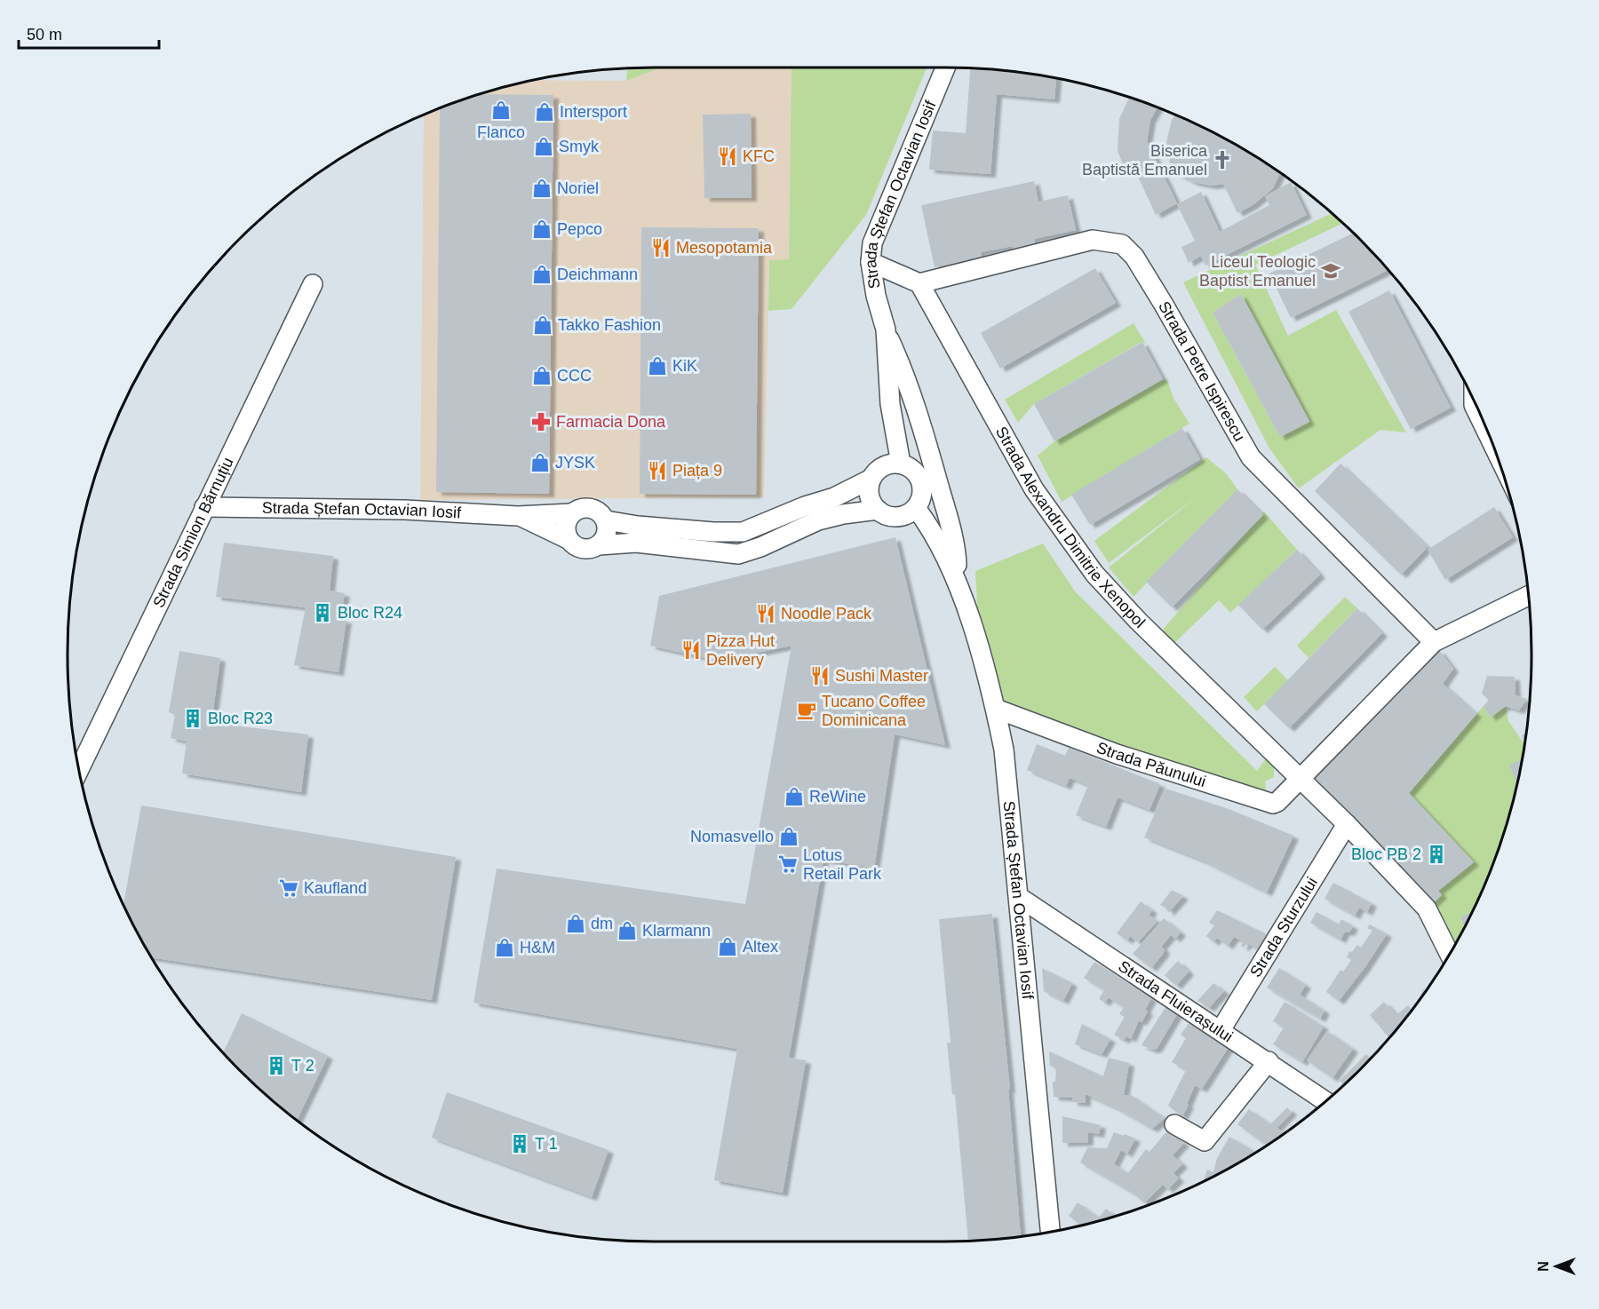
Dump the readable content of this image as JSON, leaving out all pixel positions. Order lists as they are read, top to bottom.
{
  "streets": {
    "street": [
      "Strada Ștefan Octavian Iosif",
      "Strada Petre Ispirescu",
      "Strada Alexandru Dimitrie Xenopol",
      "Strada Simion Bărnuțiu",
      "Strada Păunului",
      "Strada Sturzului",
      "Strada Fluierașului"
    ]
  },
  "crossings": [
    ["Strada Ștefan Octavian Iosif", "Strada Simion Bărnuțiu"],
    ["Strada Ștefan Octavian Iosif", "Strada Păunului"],
    ["Strada Ștefan Octavian Iosif", "Strada Fluierașului"],
    ["Strada Petre Ispirescu", "Strada Alexandru Dimitrie Xenopol"],
    ["Strada Alexandru Dimitrie Xenopol", "Strada Păunului"],
    ["Strada Alexandru Dimitrie Xenopol", "Strada Sturzului"],
    ["Strada Sturzului", "Strada Fluierașului"]
  ],
  "places": {
    "shop": [
      "Flanco",
      "Intersport",
      "Smyk",
      "Noriel",
      "Pepco",
      "Deichmann",
      "Takko Fashion",
      "KiK",
      "CCC",
      "JYSK",
      "ReWine",
      "Nomasvello",
      "dm",
      "Klarmann",
      "Altex",
      "H&M"
    ],
    "restaurant": [
      "KFC",
      "Mesopotamia",
      "Piața 9",
      "Noodle Pack",
      "Pizza Hut Delivery",
      "Sushi Master"
    ],
    "church": ["Biserica Baptistă Emanuel"],
    "school or university": ["Liceul Teologic Baptist Emanuel"],
    "pharmacy": ["Farmacia Dona"],
    "building": [
      "Bloc R24",
      "Bloc R23",
      "Bloc PB 2",
      "T 2",
      "T 1"
    ],
    "cafe": ["Tucano Coffee Dominicana"],
    "supermarket": ["Lotus Retail Park", "Kaufland"]
  },
  "scale_bar": "50 m",
  "north": "left"
}
